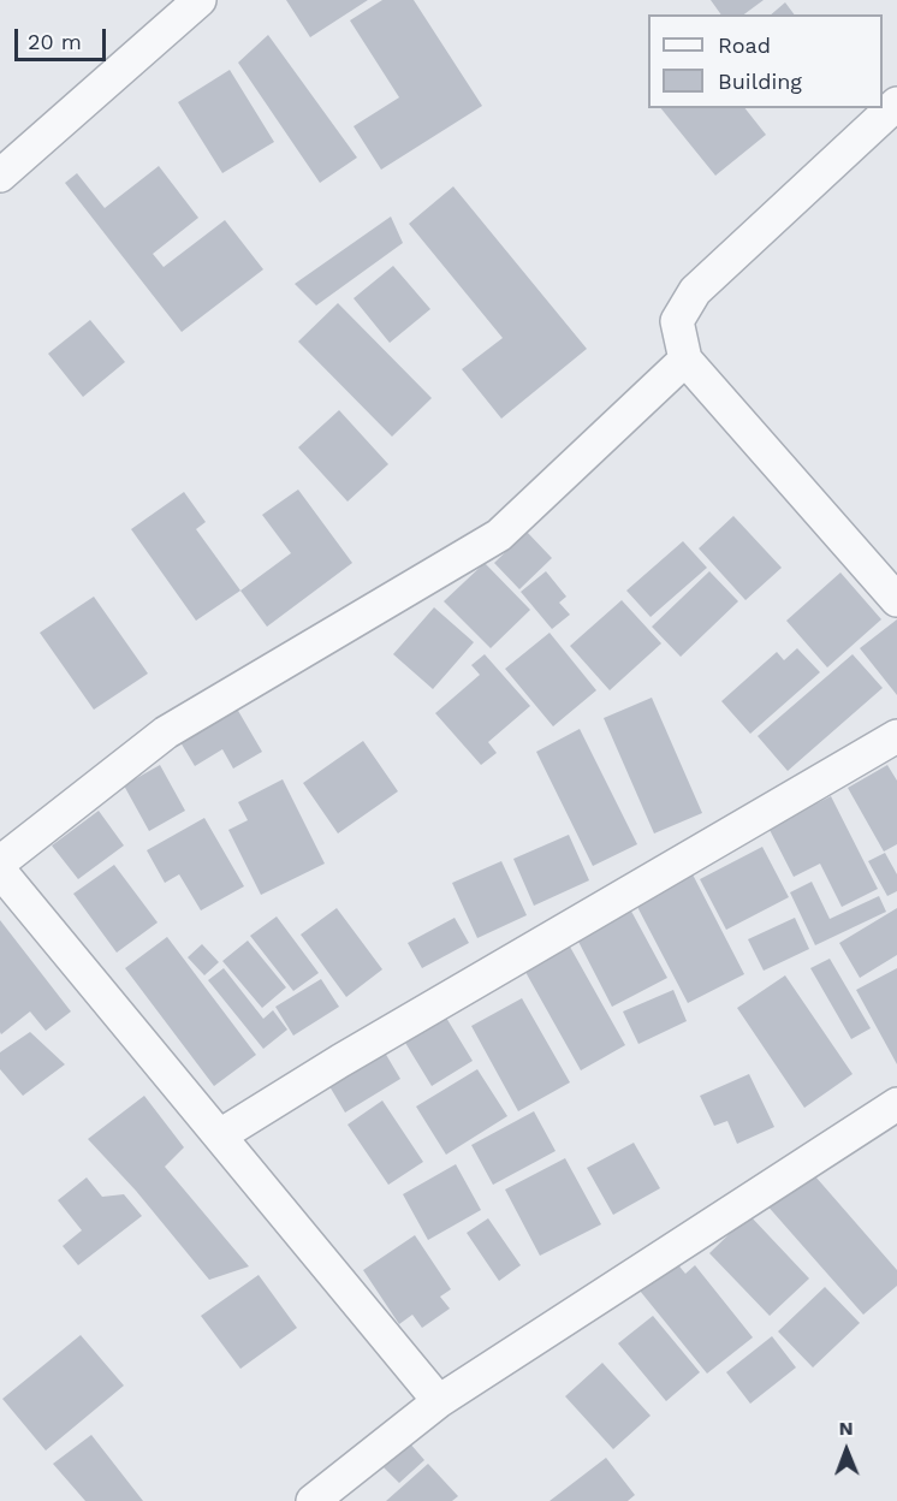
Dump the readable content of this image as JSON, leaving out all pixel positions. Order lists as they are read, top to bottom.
{
  "legend": ["Road", "Building"],
  "scale_bar": "20 m",
  "north": "top"
}
